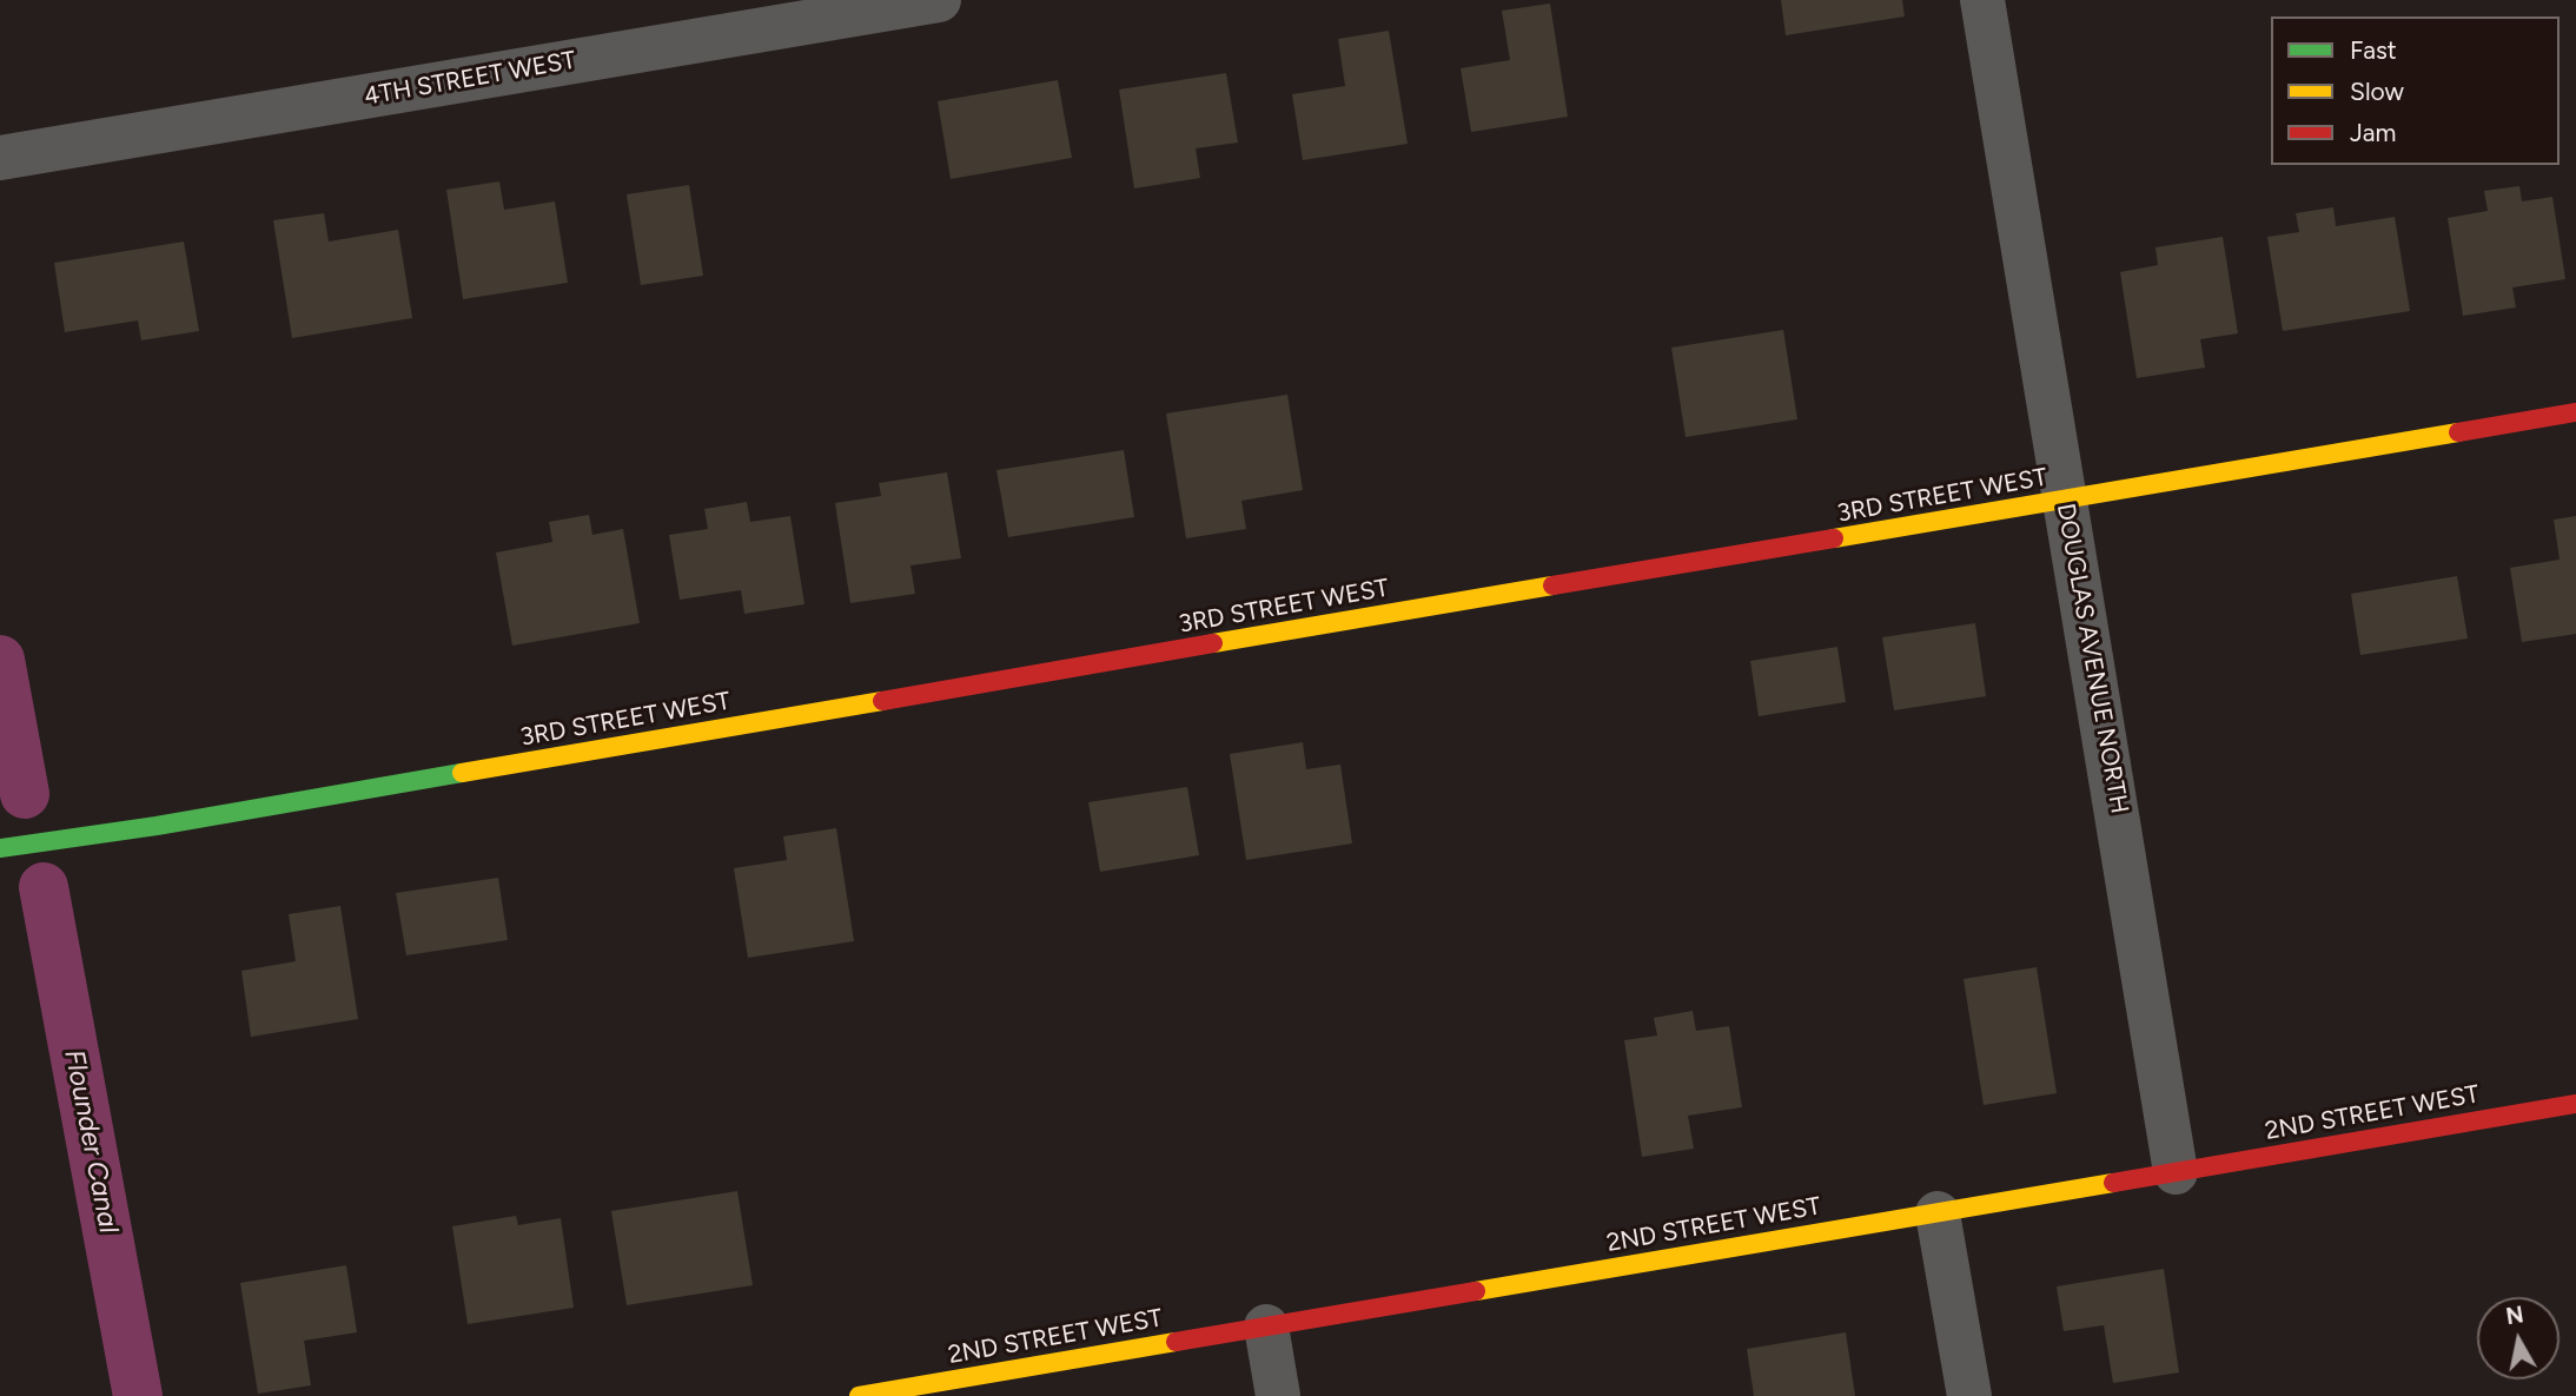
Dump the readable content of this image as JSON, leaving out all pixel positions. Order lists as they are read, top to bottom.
{
  "streets": {
    "street": [
      "4TH STREET WEST",
      "3RD STREET WEST",
      "DOUGLAS AVENUE NORTH",
      "2ND STREET WEST"
    ]
  },
  "crossings": [
    ["3RD STREET WEST", "DOUGLAS AVENUE NORTH"],
    ["DOUGLAS AVENUE NORTH", "2ND STREET WEST"]
  ],
  "water": ["Flounder Canal"],
  "legend": ["Fast", "Slow", "Jam"],
  "north": "top"
}
